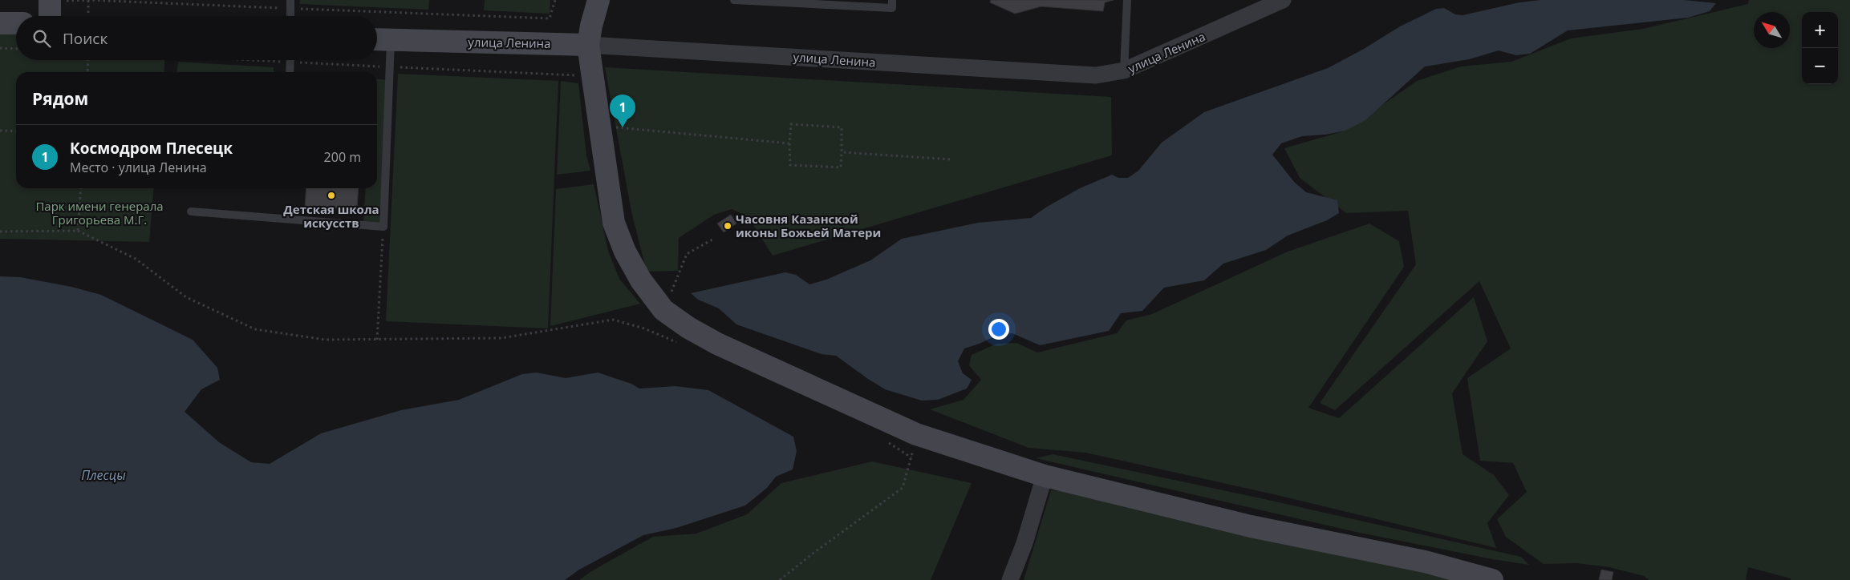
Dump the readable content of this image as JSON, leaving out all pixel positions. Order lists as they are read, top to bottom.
{
  "streets": {
    "main road": ["улица Ленина"]
  },
  "water": ["Плесцы"],
  "parks": ["Парк имени генерала Григорьева М.Г."],
  "places": ["Детская школа искусств", "Часовня Казанской иконы Божьей Матери"],
  "north": "top left",
  "page": {
    "map_buttons": ["+", "−"],
    "search": "Поиск",
    "heading": "Рядом",
    "pins": "1",
    "list": [
      {
        "mark": "1",
        "name": "Космодром Плесецк",
        "note": "Место · улица Ленина",
        "value": "200 m"
      }
    ]
  }
}
